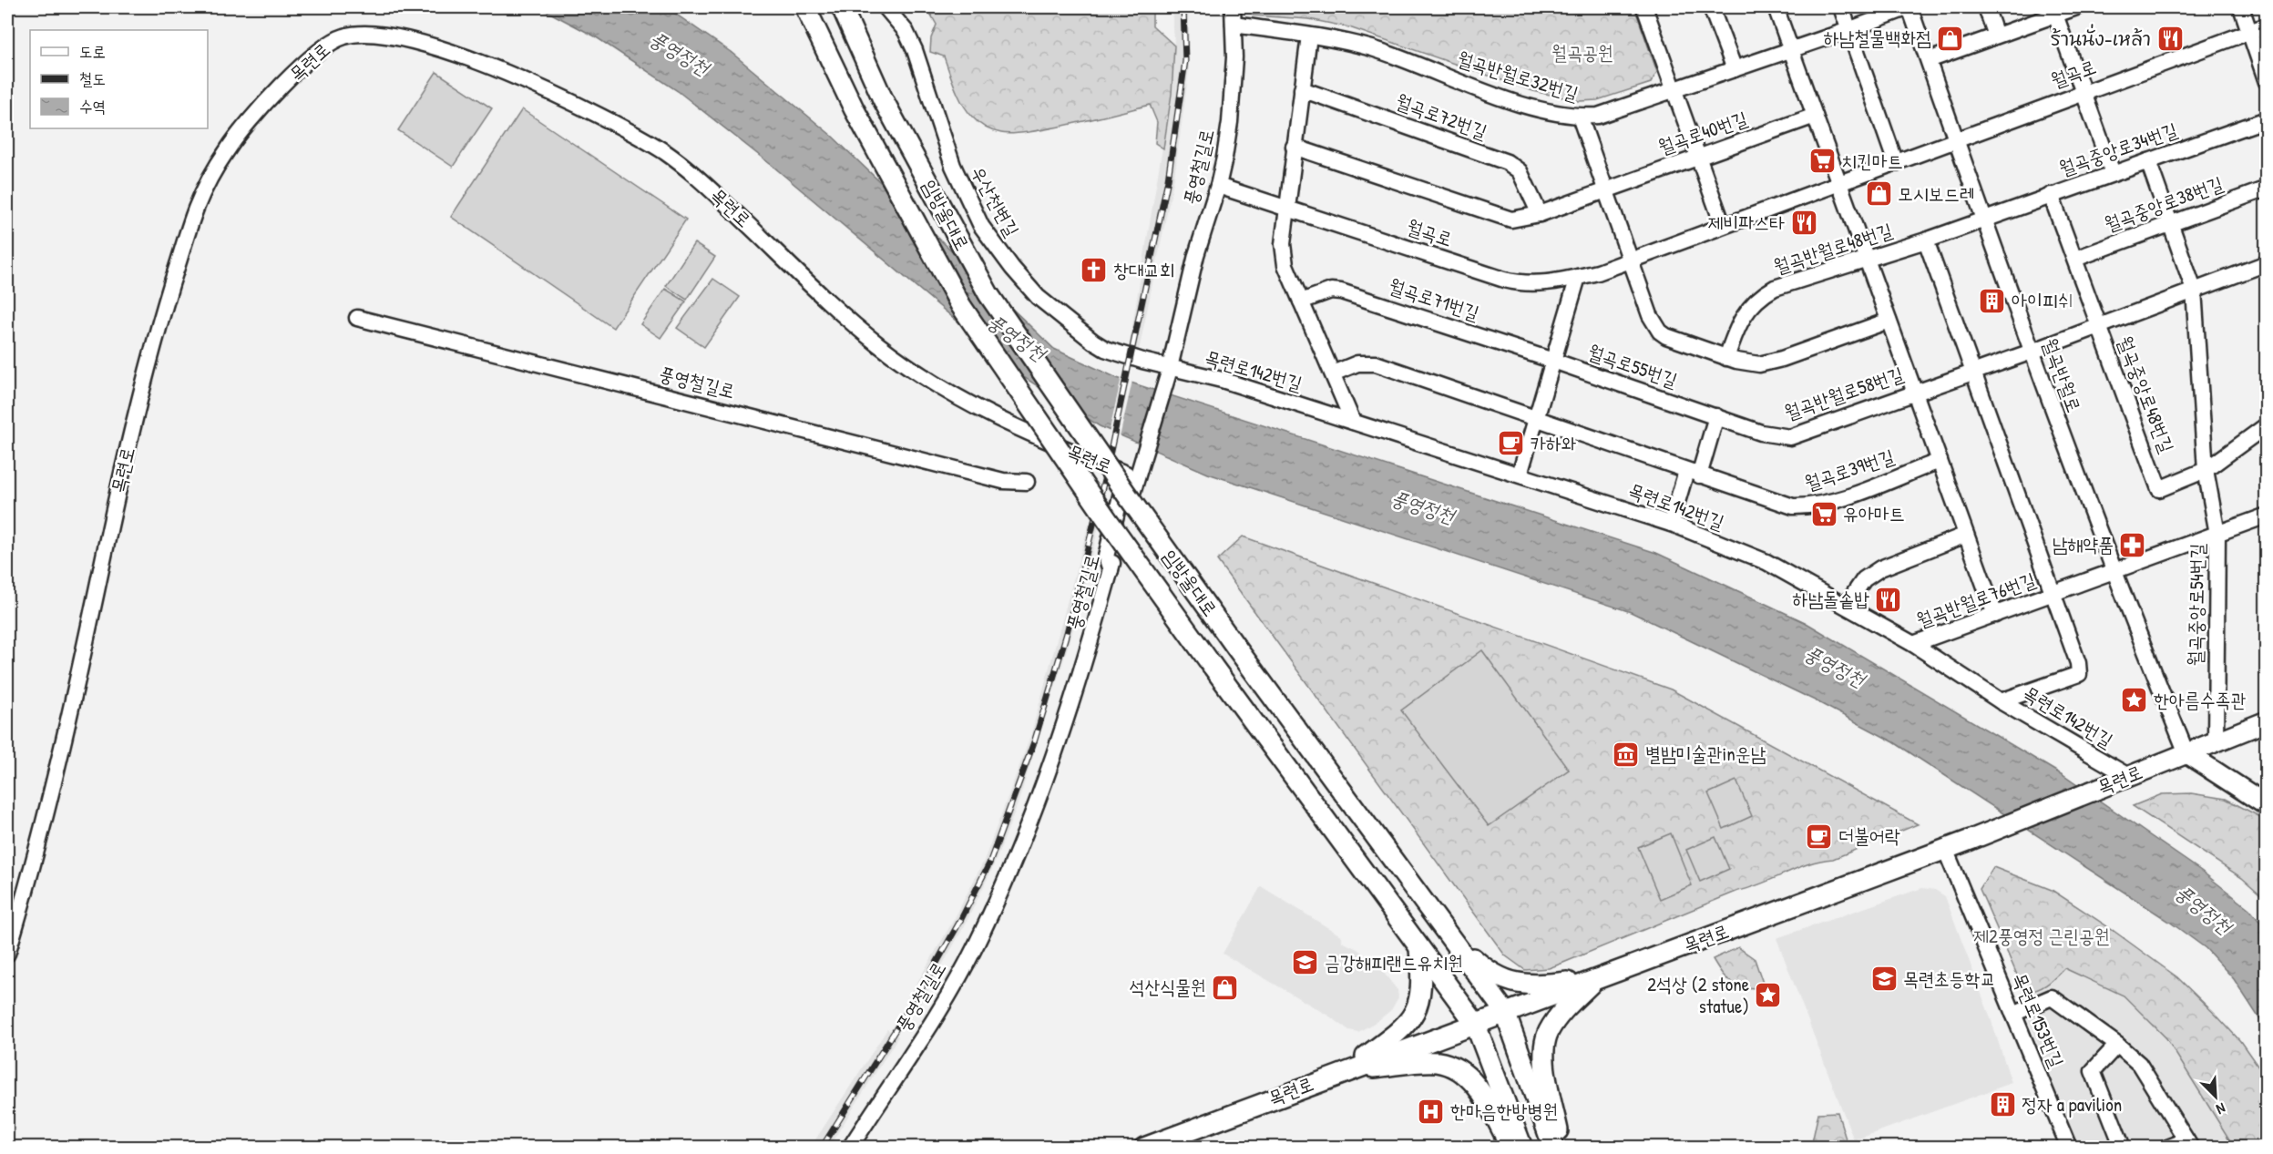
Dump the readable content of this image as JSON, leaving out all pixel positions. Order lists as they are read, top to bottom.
{
  "streets": {
    "main road": ["목련로", "임방울대로"],
    "street": [
      "월곡로",
      "월곡반월로32번길",
      "월곡로72번길",
      "월곡로40번길",
      "월곡중앙로34번길",
      "풍영철길로",
      "우산천변길",
      "월곡중앙로38번길",
      "월곡반월로48번길",
      "월곡로71번길",
      "월곡로55번길",
      "목련로142번길",
      "월곡반월로",
      "월곡반월로58번길",
      "월곡중앙로48번길",
      "월곡로39번길",
      "월곡반월로76번길",
      "월곡중앙로54번길",
      "목련로153번길"
    ]
  },
  "crossings": [
    ["목련로", "풍영철길로"],
    ["목련로", "임방울대로"],
    ["목련로", "목련로142번길"],
    ["목련로", "월곡반월로"],
    ["목련로", "월곡중앙로54번길"],
    ["목련로", "목련로153번길"],
    ["월곡로", "풍영철길로"],
    ["월곡로", "월곡반월로"],
    ["월곡반월로32번길", "풍영철길로"],
    ["월곡반월로32번길", "월곡반월로"],
    ["월곡중앙로34번길", "월곡반월로48번길"],
    ["월곡중앙로34번길", "월곡반월로"],
    ["월곡중앙로34번길", "월곡중앙로48번길"],
    ["풍영철길로", "우산천변길"],
    ["풍영철길로", "목련로142번길"],
    ["우산천변길", "목련로142번길"],
    ["월곡중앙로38번길", "월곡중앙로48번길"],
    ["월곡반월로48번길", "월곡반월로"],
    ["월곡로71번길", "월곡로55번길"],
    ["월곡로55번길", "월곡반월로58번길"],
    ["목련로142번길", "월곡반월로76번길"],
    ["월곡반월로", "월곡반월로58번길"],
    ["월곡반월로", "월곡반월로76번길"],
    ["월곡반월로", "월곡중앙로54번길"],
    ["월곡반월로58번길", "월곡중앙로48번길"],
    ["월곡반월로76번길", "월곡중앙로54번길"]
  ],
  "water": ["풍영정천"],
  "parks": ["월곡공원", "제2풍영정 근린공원"],
  "places": {
    "shop": ["하남철물백화점", "모시보드레", "석산식물원"],
    "restaurant": ["ร้านนั่ง-เหล้า", "제비파스타", "하남돌솥밥"],
    "supermarket": ["치킨마트", "유아마트"],
    "church": ["창대교회"],
    "building": ["아이피쉬", "정자 a pavilion"],
    "cafe": ["카하와", "더불어락"],
    "pharmacy": ["남해약품"],
    "place": ["한아름수족관", "2석상 (2 stone statue)"],
    "museum": ["별밤미술관in운남"],
    "school or university": ["금강해피랜드유치원", "목련초등학교"],
    "hospital": ["한마음한방병원"]
  },
  "legend": ["도로", "철도", "수역"],
  "north": "bottom right"
}
